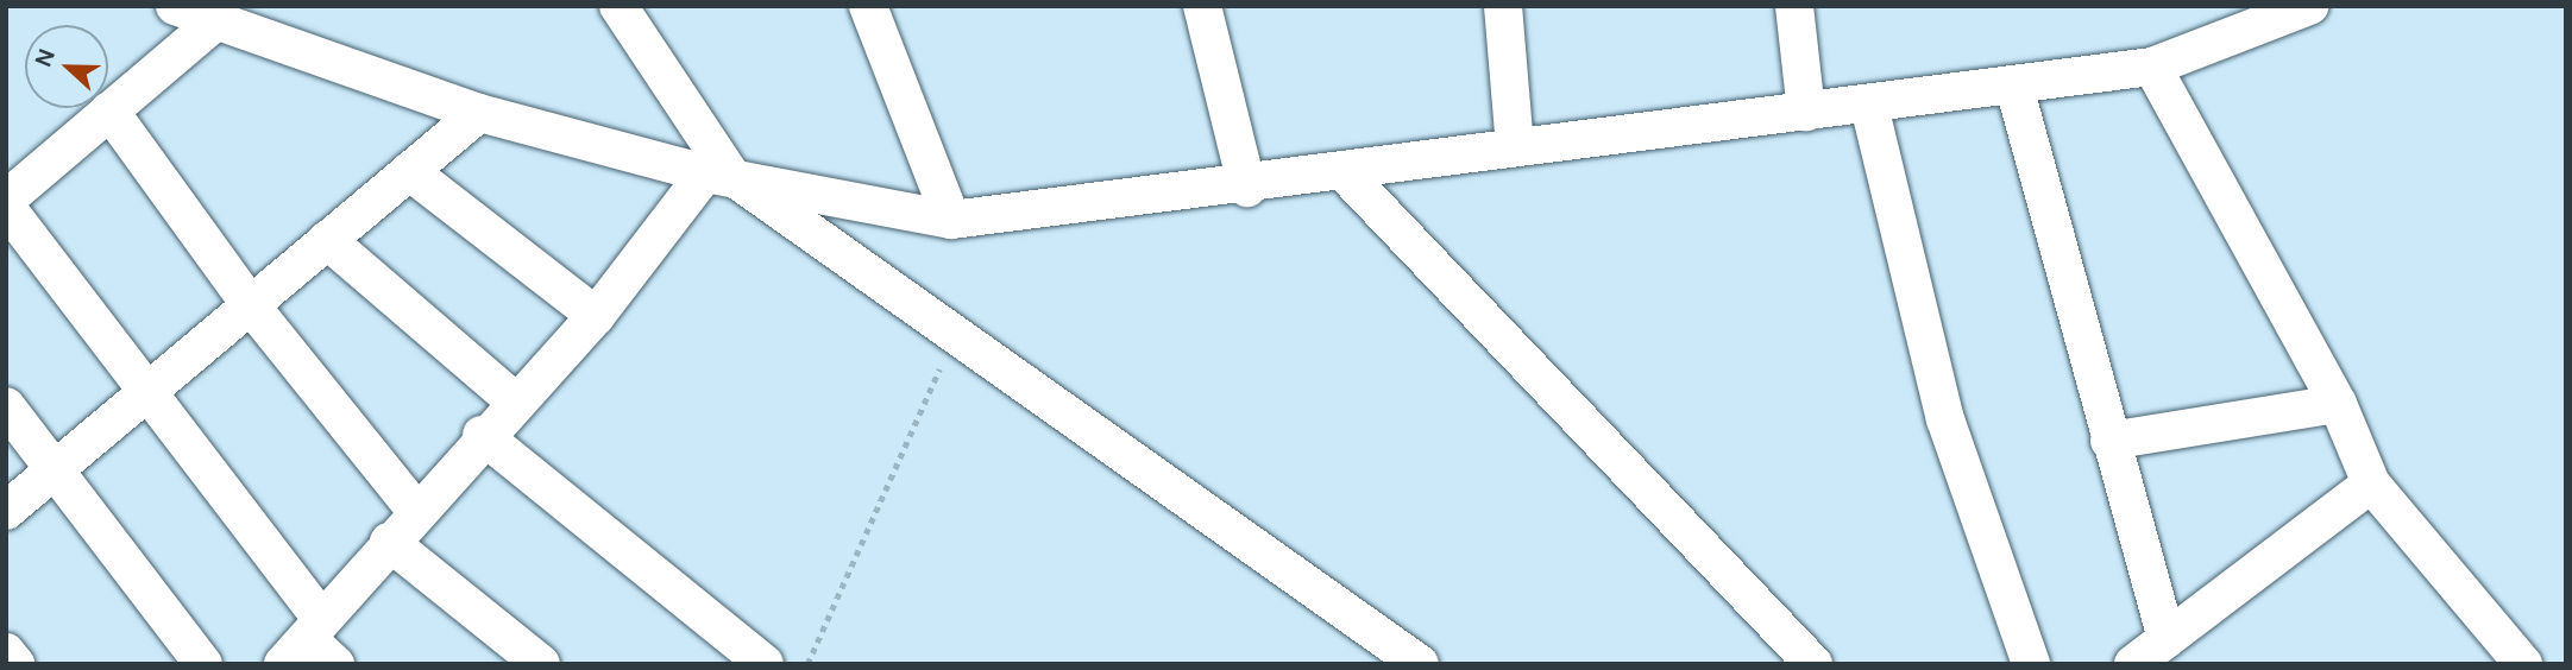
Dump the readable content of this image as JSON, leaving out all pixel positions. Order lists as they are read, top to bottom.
{
  "north": "left"
}
